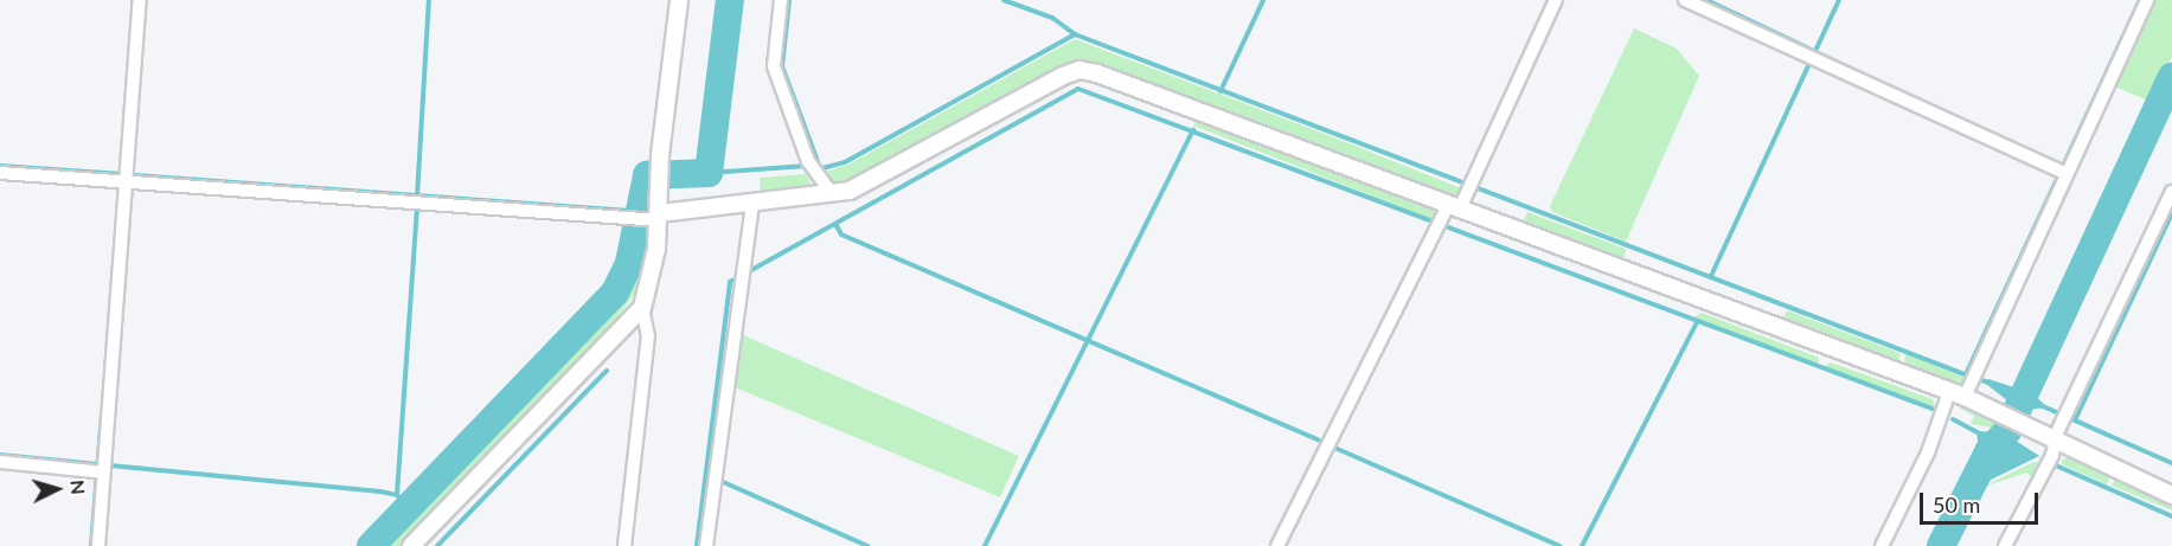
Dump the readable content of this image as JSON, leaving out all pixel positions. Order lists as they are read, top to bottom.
{
  "scale_bar": "50 m",
  "north": "right"
}
